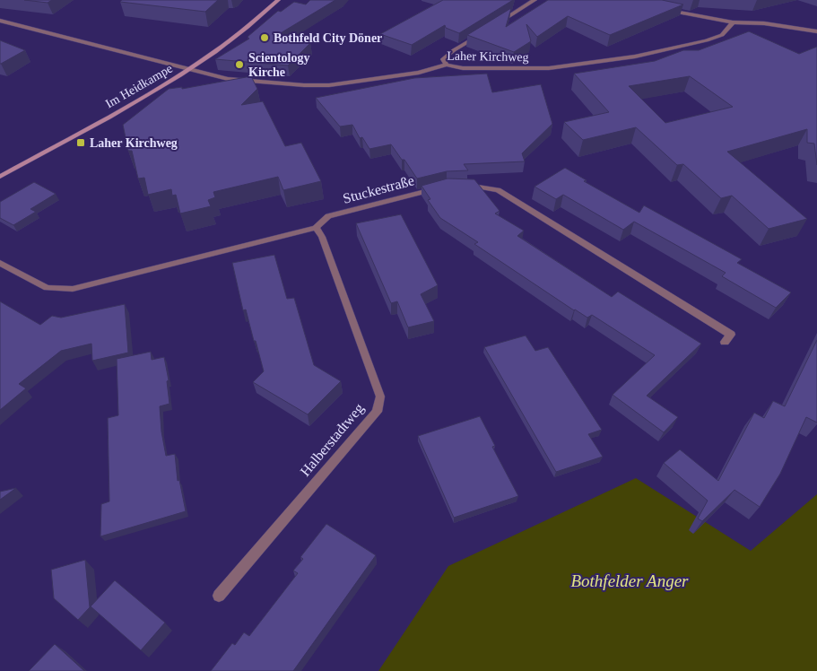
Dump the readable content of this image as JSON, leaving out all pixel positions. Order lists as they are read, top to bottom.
{
  "streets": {
    "street": [
      "Laher Kirchweg",
      "Im Heidkampe",
      "Stuckestraße",
      "Halberstadtweg"
    ]
  },
  "crossings": [
    ["Laher Kirchweg", "Im Heidkampe"],
    ["Stuckestraße", "Halberstadtweg"]
  ],
  "parks": ["Bothfelder Anger"],
  "places": {
    "other": ["Bothfeld City Döner", "Scientology Kirche"],
    "transit": ["Laher Kirchweg"]
  }
}
